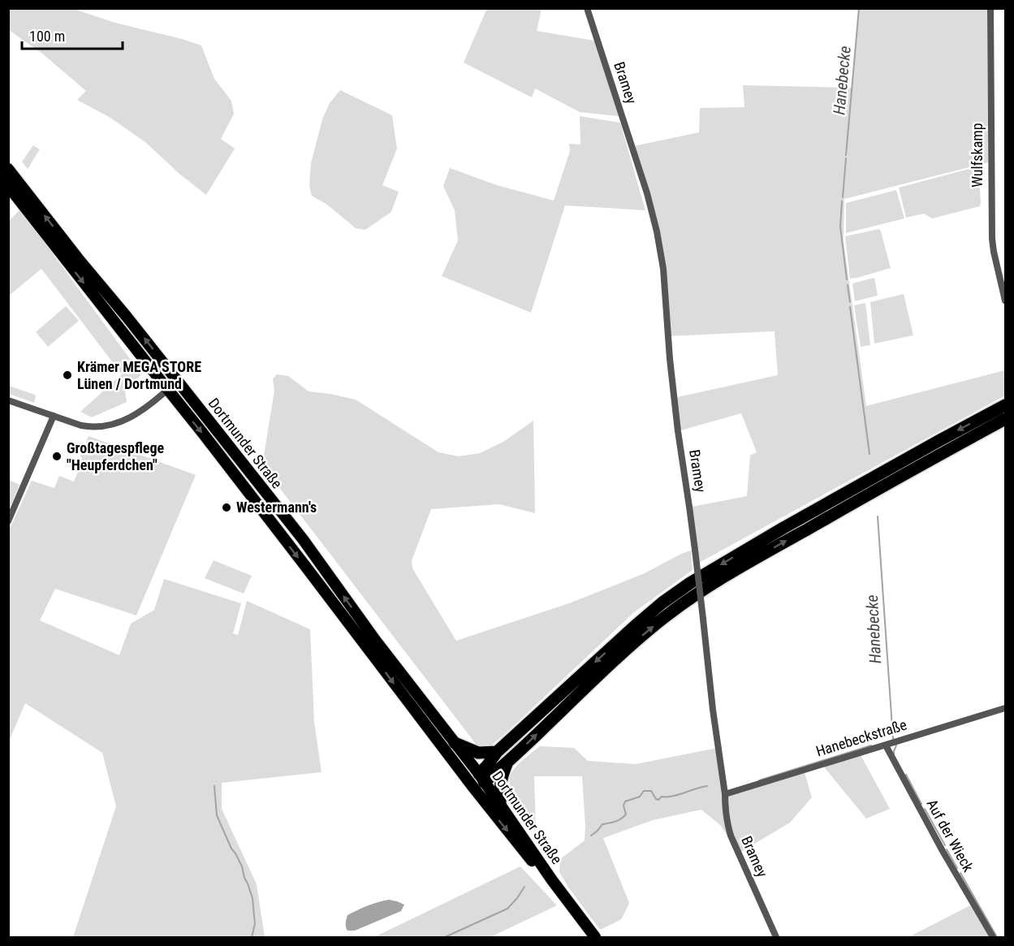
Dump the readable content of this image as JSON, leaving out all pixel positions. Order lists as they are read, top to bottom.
{
  "streets": {
    "main road": ["Dortmunder Straße"],
    "street": [
      "Bramey",
      "Wulfskamp",
      "Hanebeckstraße",
      "Auf der Wieck"
    ]
  },
  "crossings": [
    ["Bramey", "Hanebeckstraße"],
    ["Hanebeckstraße", "Auf der Wieck"]
  ],
  "water": ["Hanebecke"],
  "places": ["Krämer MEGA STORE Lünen / Dortmund", "Großtagespflege \"Heupferdchen\"", "Westermann's"],
  "scale_bar": "100 m"
}
